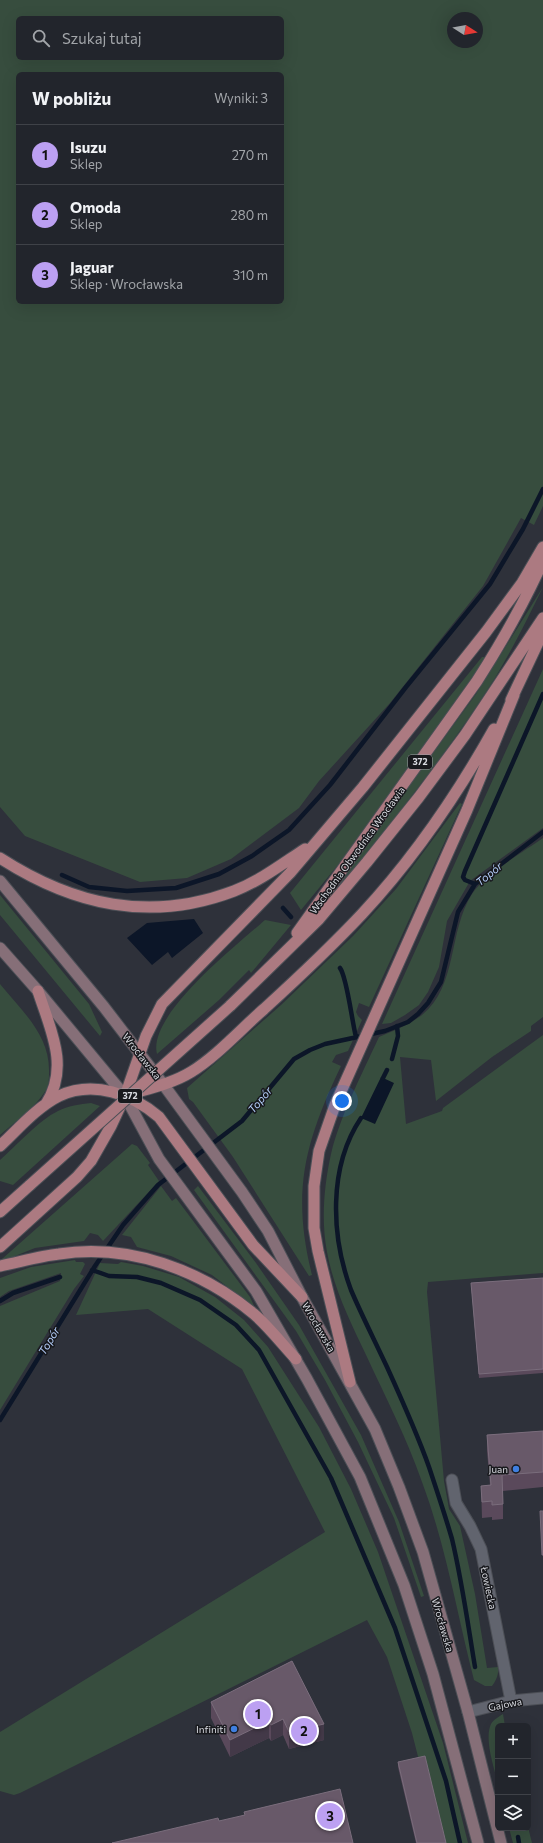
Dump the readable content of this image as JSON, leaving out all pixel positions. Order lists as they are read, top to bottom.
{
  "streets": {
    "main road": ["372", "Wschodnia Obwodnica Wrocławia", "Wrocławska"],
    "street": ["Łowiecka", "Gajowa"]
  },
  "crossings": [
    ["Wrocławska", "Gajowa"],
    ["Łowiecka", "Gajowa"]
  ],
  "water": ["Topór"],
  "places": ["Juan", "Infiniti"],
  "north": "right",
  "page": {
    "search": "Szukaj tutaj",
    "heading": ["W pobliżu", "Wyniki: 3"],
    "list": [
      {
        "mark": "1",
        "name": "Isuzu",
        "note": "Sklep",
        "value": "270 m"
      },
      {
        "mark": "2",
        "name": "Omoda",
        "note": "Sklep",
        "value": "280 m"
      },
      {
        "mark": "3",
        "name": "Jaguar",
        "note": "Sklep · Wrocławska",
        "value": "310 m"
      }
    ],
    "pins": ["1", "2", "3"],
    "map_buttons": ["+", "−"]
  }
}
